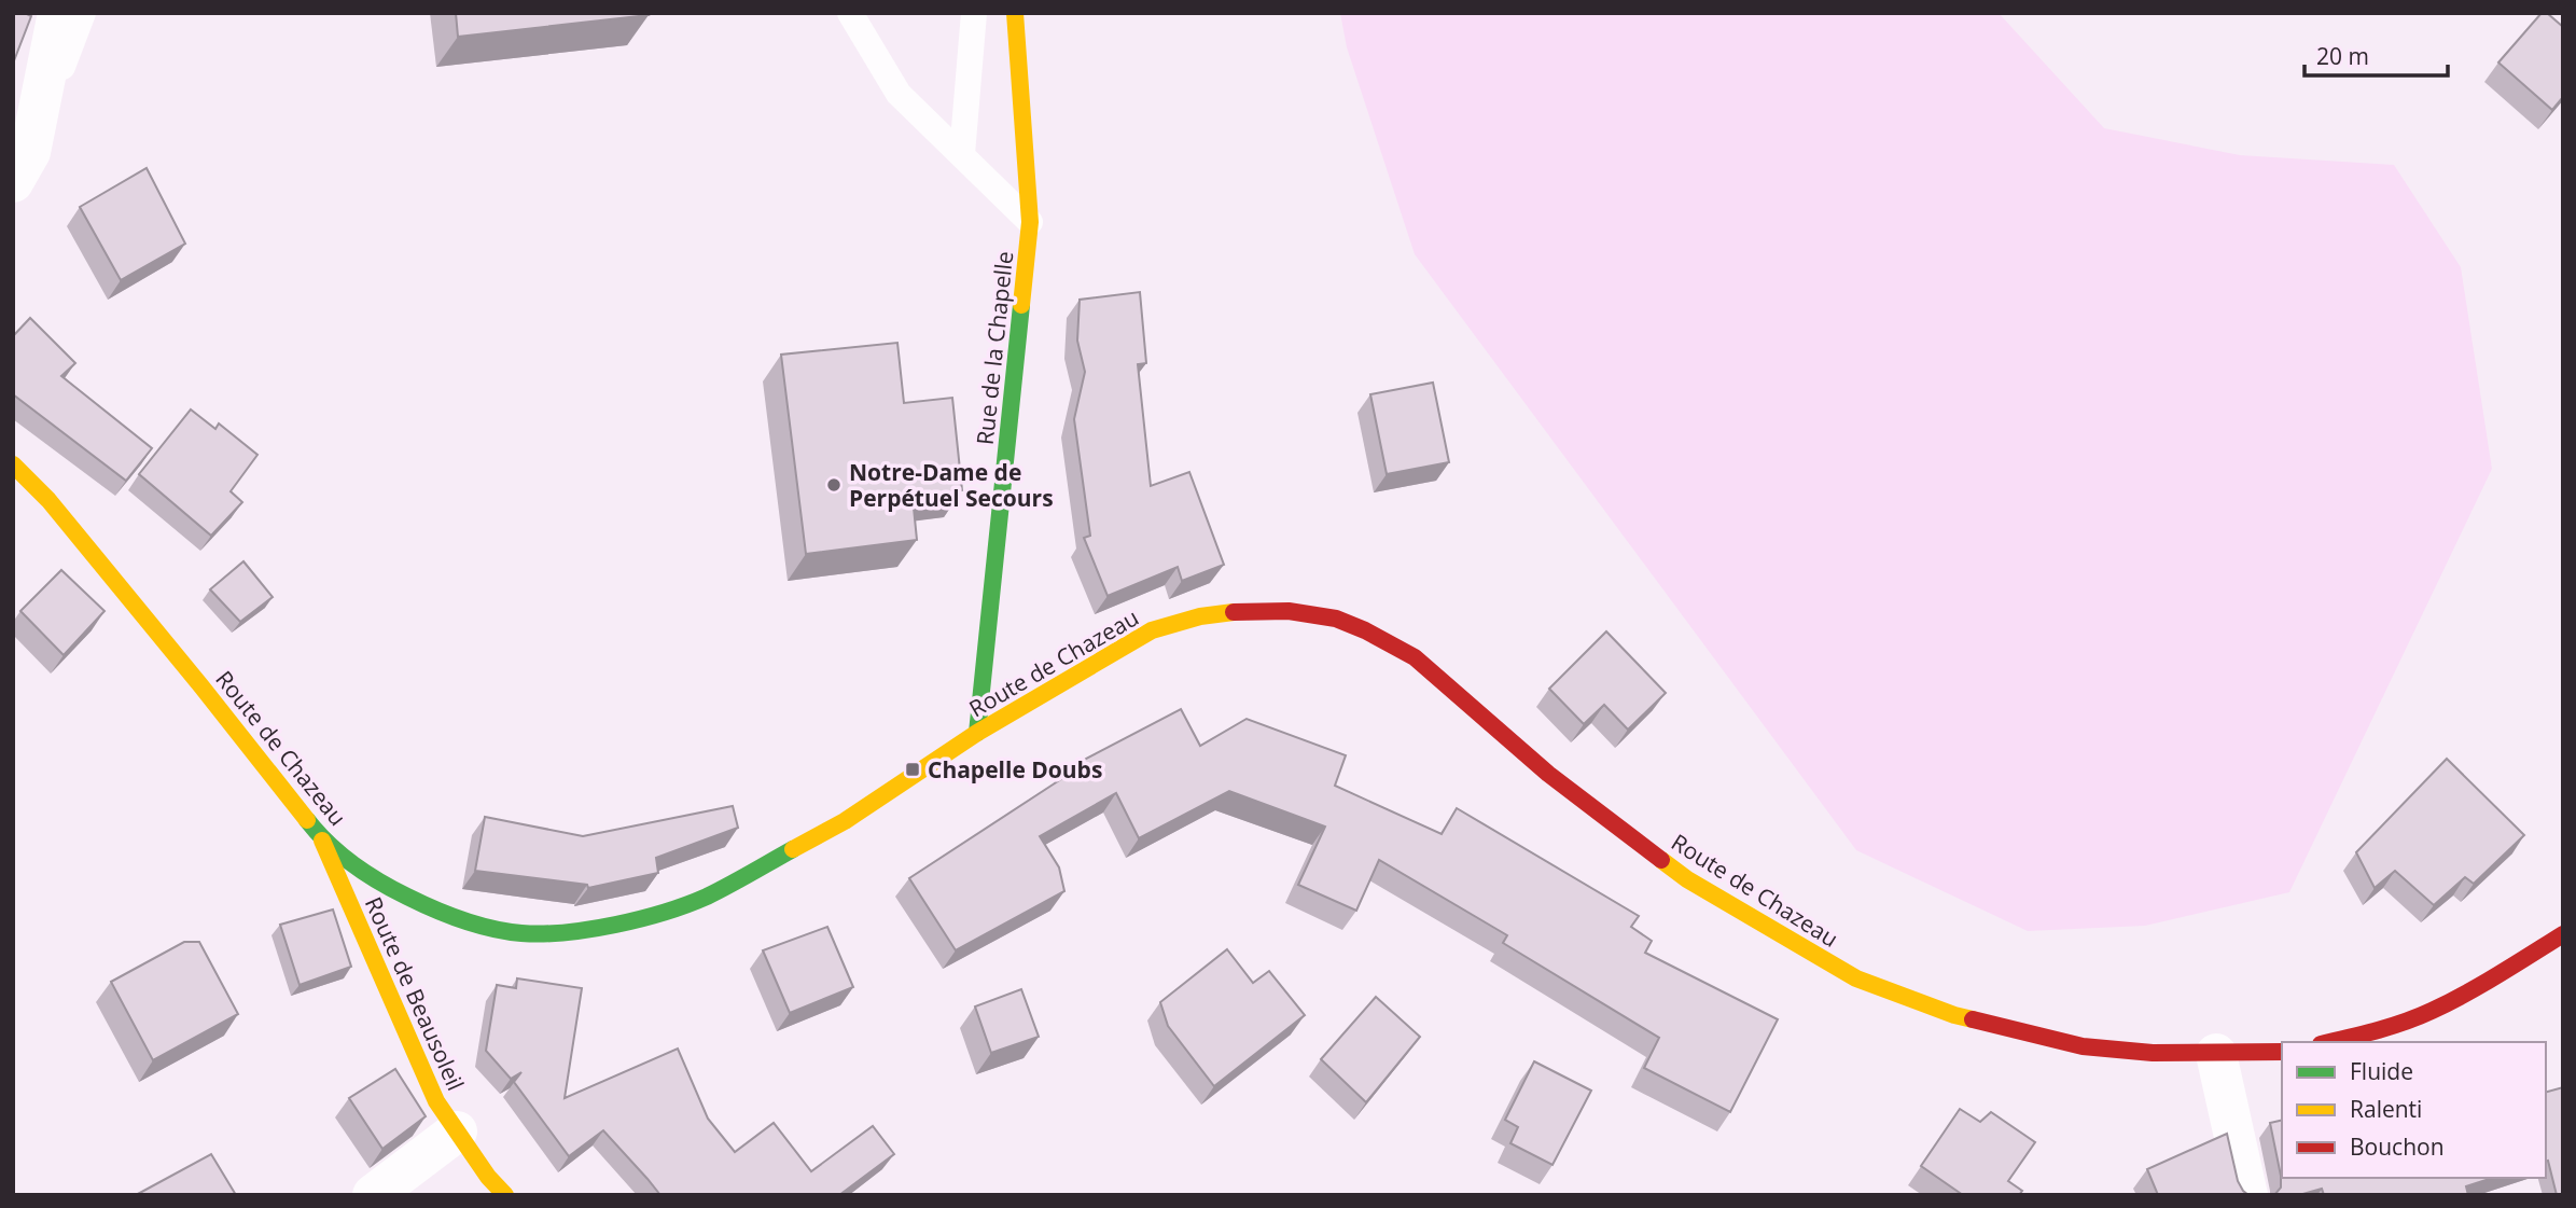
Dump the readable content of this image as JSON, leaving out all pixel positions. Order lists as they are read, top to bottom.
{
  "streets": {
    "main road": ["Rue de la Chapelle", "Route de Chazeau", "Route de Beausoleil"]
  },
  "crossings": [
    ["Rue de la Chapelle", "Route de Chazeau"],
    ["Route de Chazeau", "Route de Beausoleil"]
  ],
  "places": {
    "other": ["Notre-Dame de Perpétuel Secours"],
    "transit": ["Chapelle Doubs"]
  },
  "legend": ["Fluide", "Ralenti", "Bouchon"],
  "scale_bar": "20 m"
}
